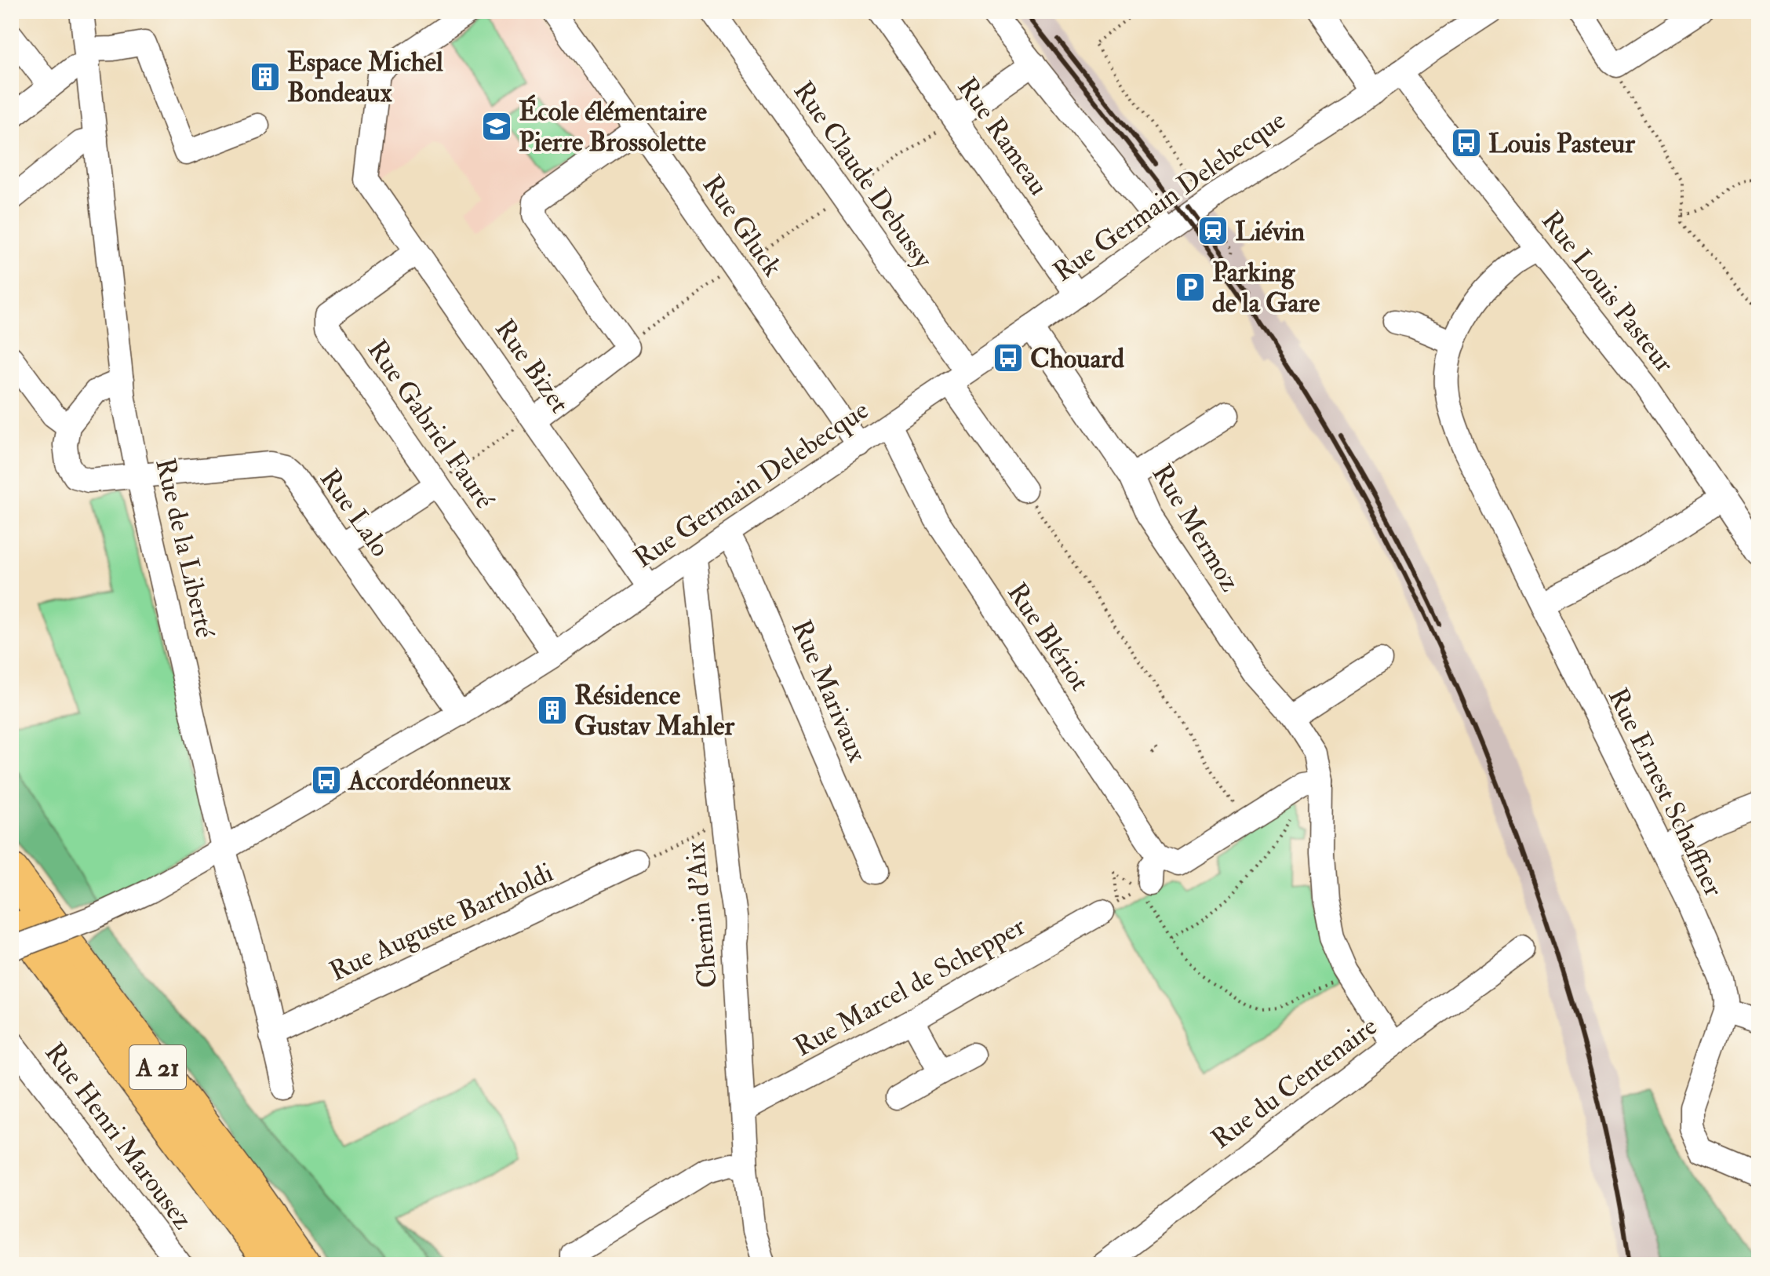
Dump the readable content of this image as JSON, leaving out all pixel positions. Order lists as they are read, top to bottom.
{
  "streets": {
    "highway": ["A 21"],
    "street": [
      "Rue Rameau",
      "Rue Claude Debussy",
      "Rue Germain Delebecque",
      "Rue Gluck",
      "Rue Louis Pasteur",
      "Rue Bizet",
      "Rue Gabriel Fauré",
      "Rue Lalo",
      "Rue Mermoz",
      "Rue de la Liberté",
      "Rue Blériot",
      "Rue Marivaux",
      "Rue Ernest Schaffner",
      "Chemin d'Aix",
      "Rue Auguste Bartholdi",
      "Rue Marcel de Schepper",
      "Rue du Centenaire",
      "Rue Henri Marousez"
    ]
  },
  "crossings": [
    ["Rue Rameau", "Rue Germain Delebecque"],
    ["Rue Claude Debussy", "Rue Germain Delebecque"],
    ["Rue Germain Delebecque", "Rue Gluck"],
    ["Rue Germain Delebecque", "Rue Louis Pasteur"],
    ["Rue Germain Delebecque", "Rue Bizet"],
    ["Rue Germain Delebecque", "Rue Gabriel Fauré"],
    ["Rue Germain Delebecque", "Rue Lalo"],
    ["Rue Germain Delebecque", "Rue Mermoz"],
    ["Rue Germain Delebecque", "Rue de la Liberté"],
    ["Rue Germain Delebecque", "Rue Blériot"],
    ["Rue Germain Delebecque", "Rue Marivaux"],
    ["Rue Germain Delebecque", "Chemin d'Aix"],
    ["Rue Louis Pasteur", "Rue Ernest Schaffner"],
    ["Rue Bizet", "Rue Gabriel Fauré"],
    ["Rue Lalo", "Rue de la Liberté"],
    ["Rue de la Liberté", "Rue Auguste Bartholdi"],
    ["Chemin d'Aix", "Rue Marcel de Schepper"]
  ],
  "places": {
    "building": ["Espace Michel Bondeaux", "Résidence Gustav Mahler"],
    "school or university": ["École élémentaire Pierre Brossolette"],
    "bus stop": ["Louis Pasteur", "Chouard", "Accordéonneux"],
    "station": ["Liévin"],
    "parking": ["Parking de la Gare"]
  }
}
